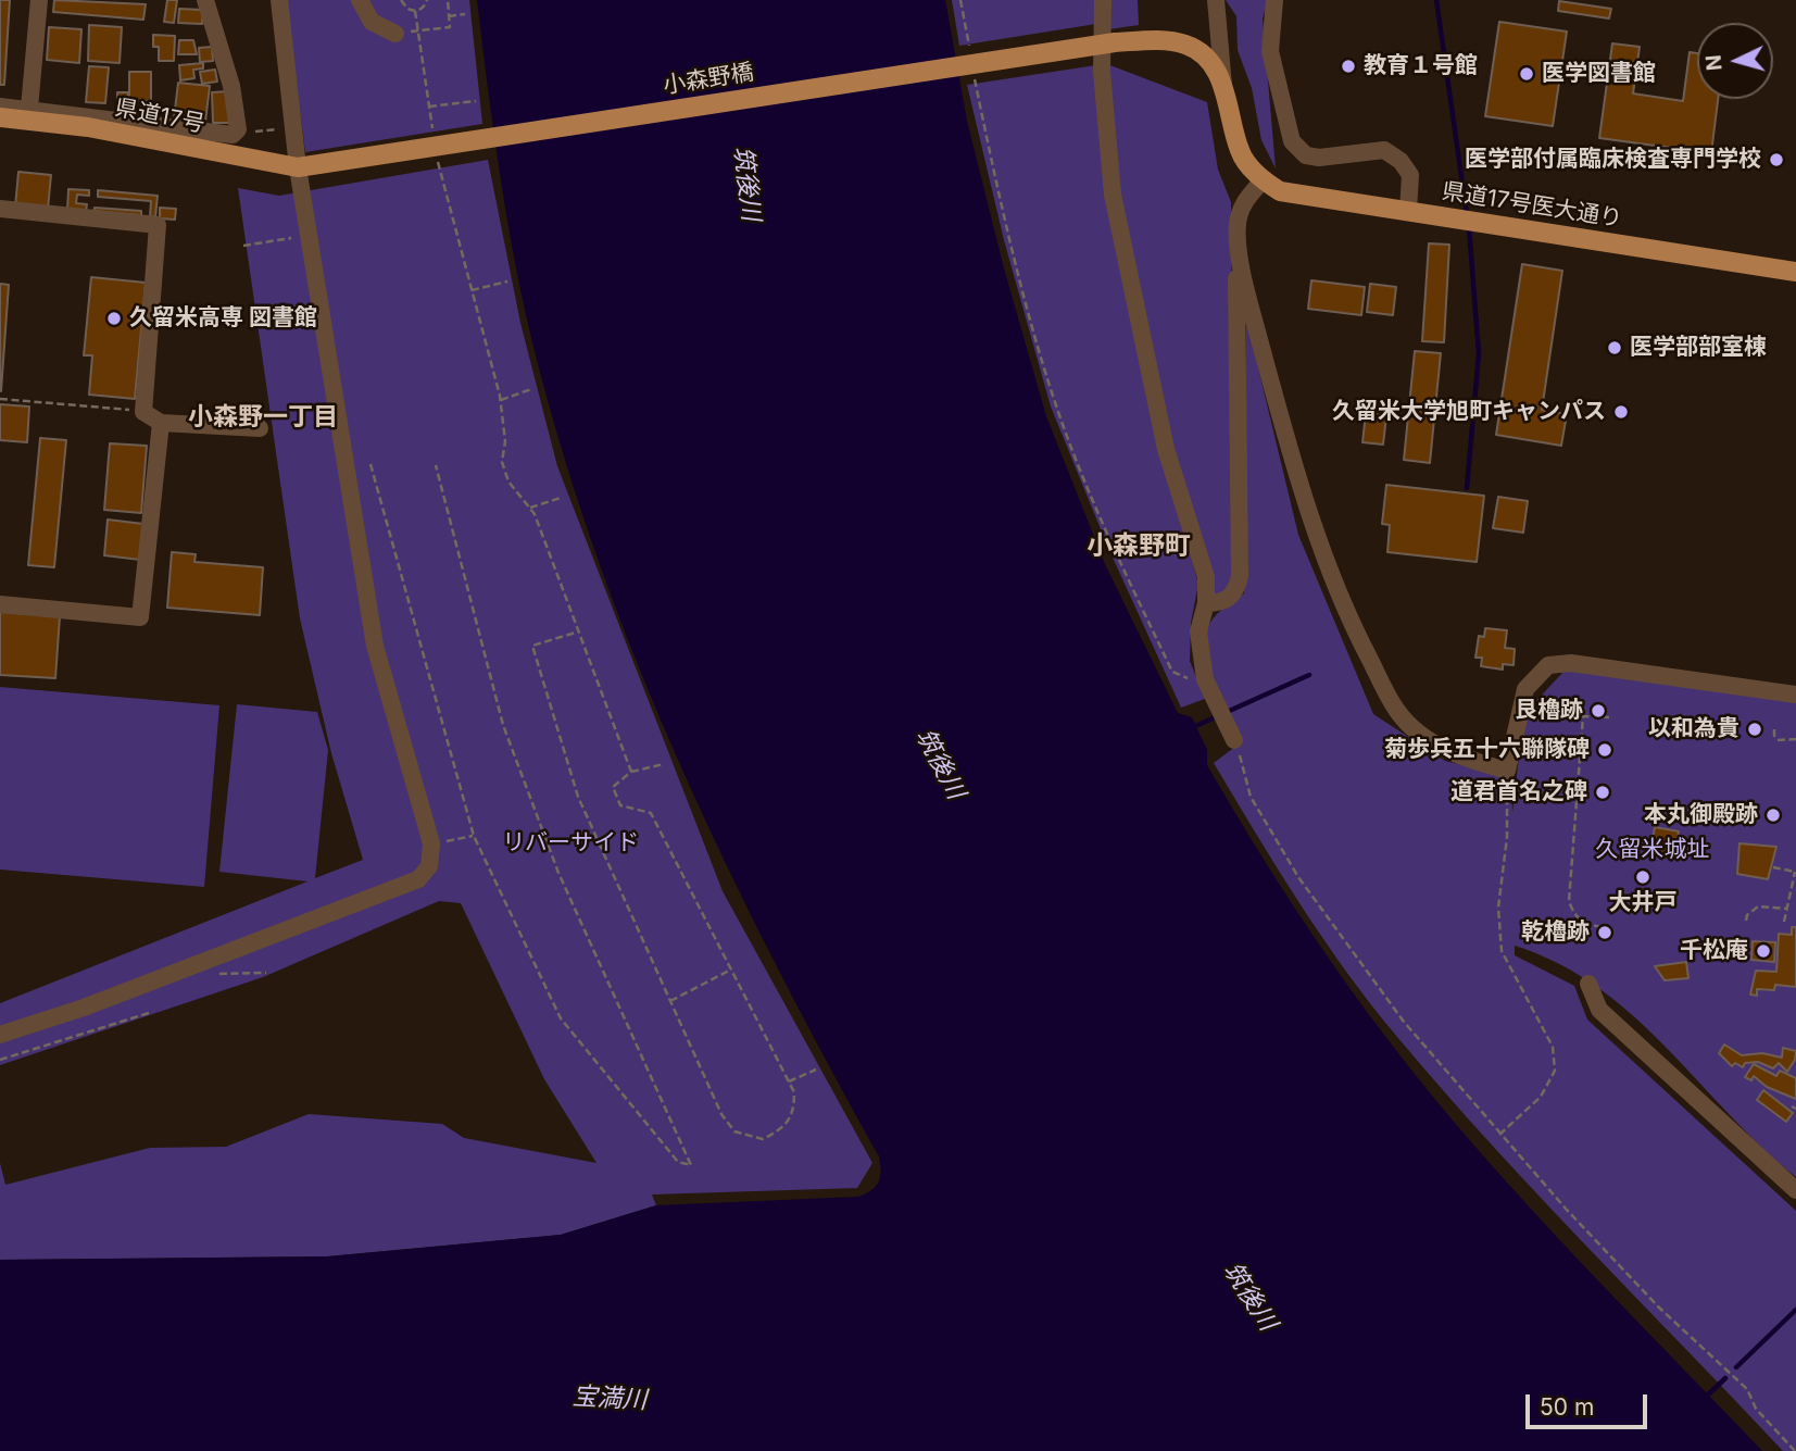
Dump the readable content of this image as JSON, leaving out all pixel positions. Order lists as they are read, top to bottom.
{
  "streets": {
    "main road": ["小森野橋", "県道17号", "県道17号医大通り"]
  },
  "crossings": [
    ["小森野橋", "県道17号"]
  ],
  "districts": ["小森野一丁目", "小森野町"],
  "water": ["筑後川", "宝満川"],
  "parks": ["リバーサイド", "久留米城址"],
  "places": [
    "教育１号館",
    "医学図書館",
    "医学部付属臨床検査専門学校",
    "久留米高専 図書館",
    "医学部部室棟",
    "久留米大学旭町キャンパス",
    "艮櫓跡",
    "以和為貴",
    "菊歩兵五十六聯隊碑",
    "道君首名之碑",
    "本丸御殿跡",
    "大井戸",
    "乾櫓跡",
    "千松庵"
  ],
  "scale_bar": "50 m",
  "north": "left"
}
